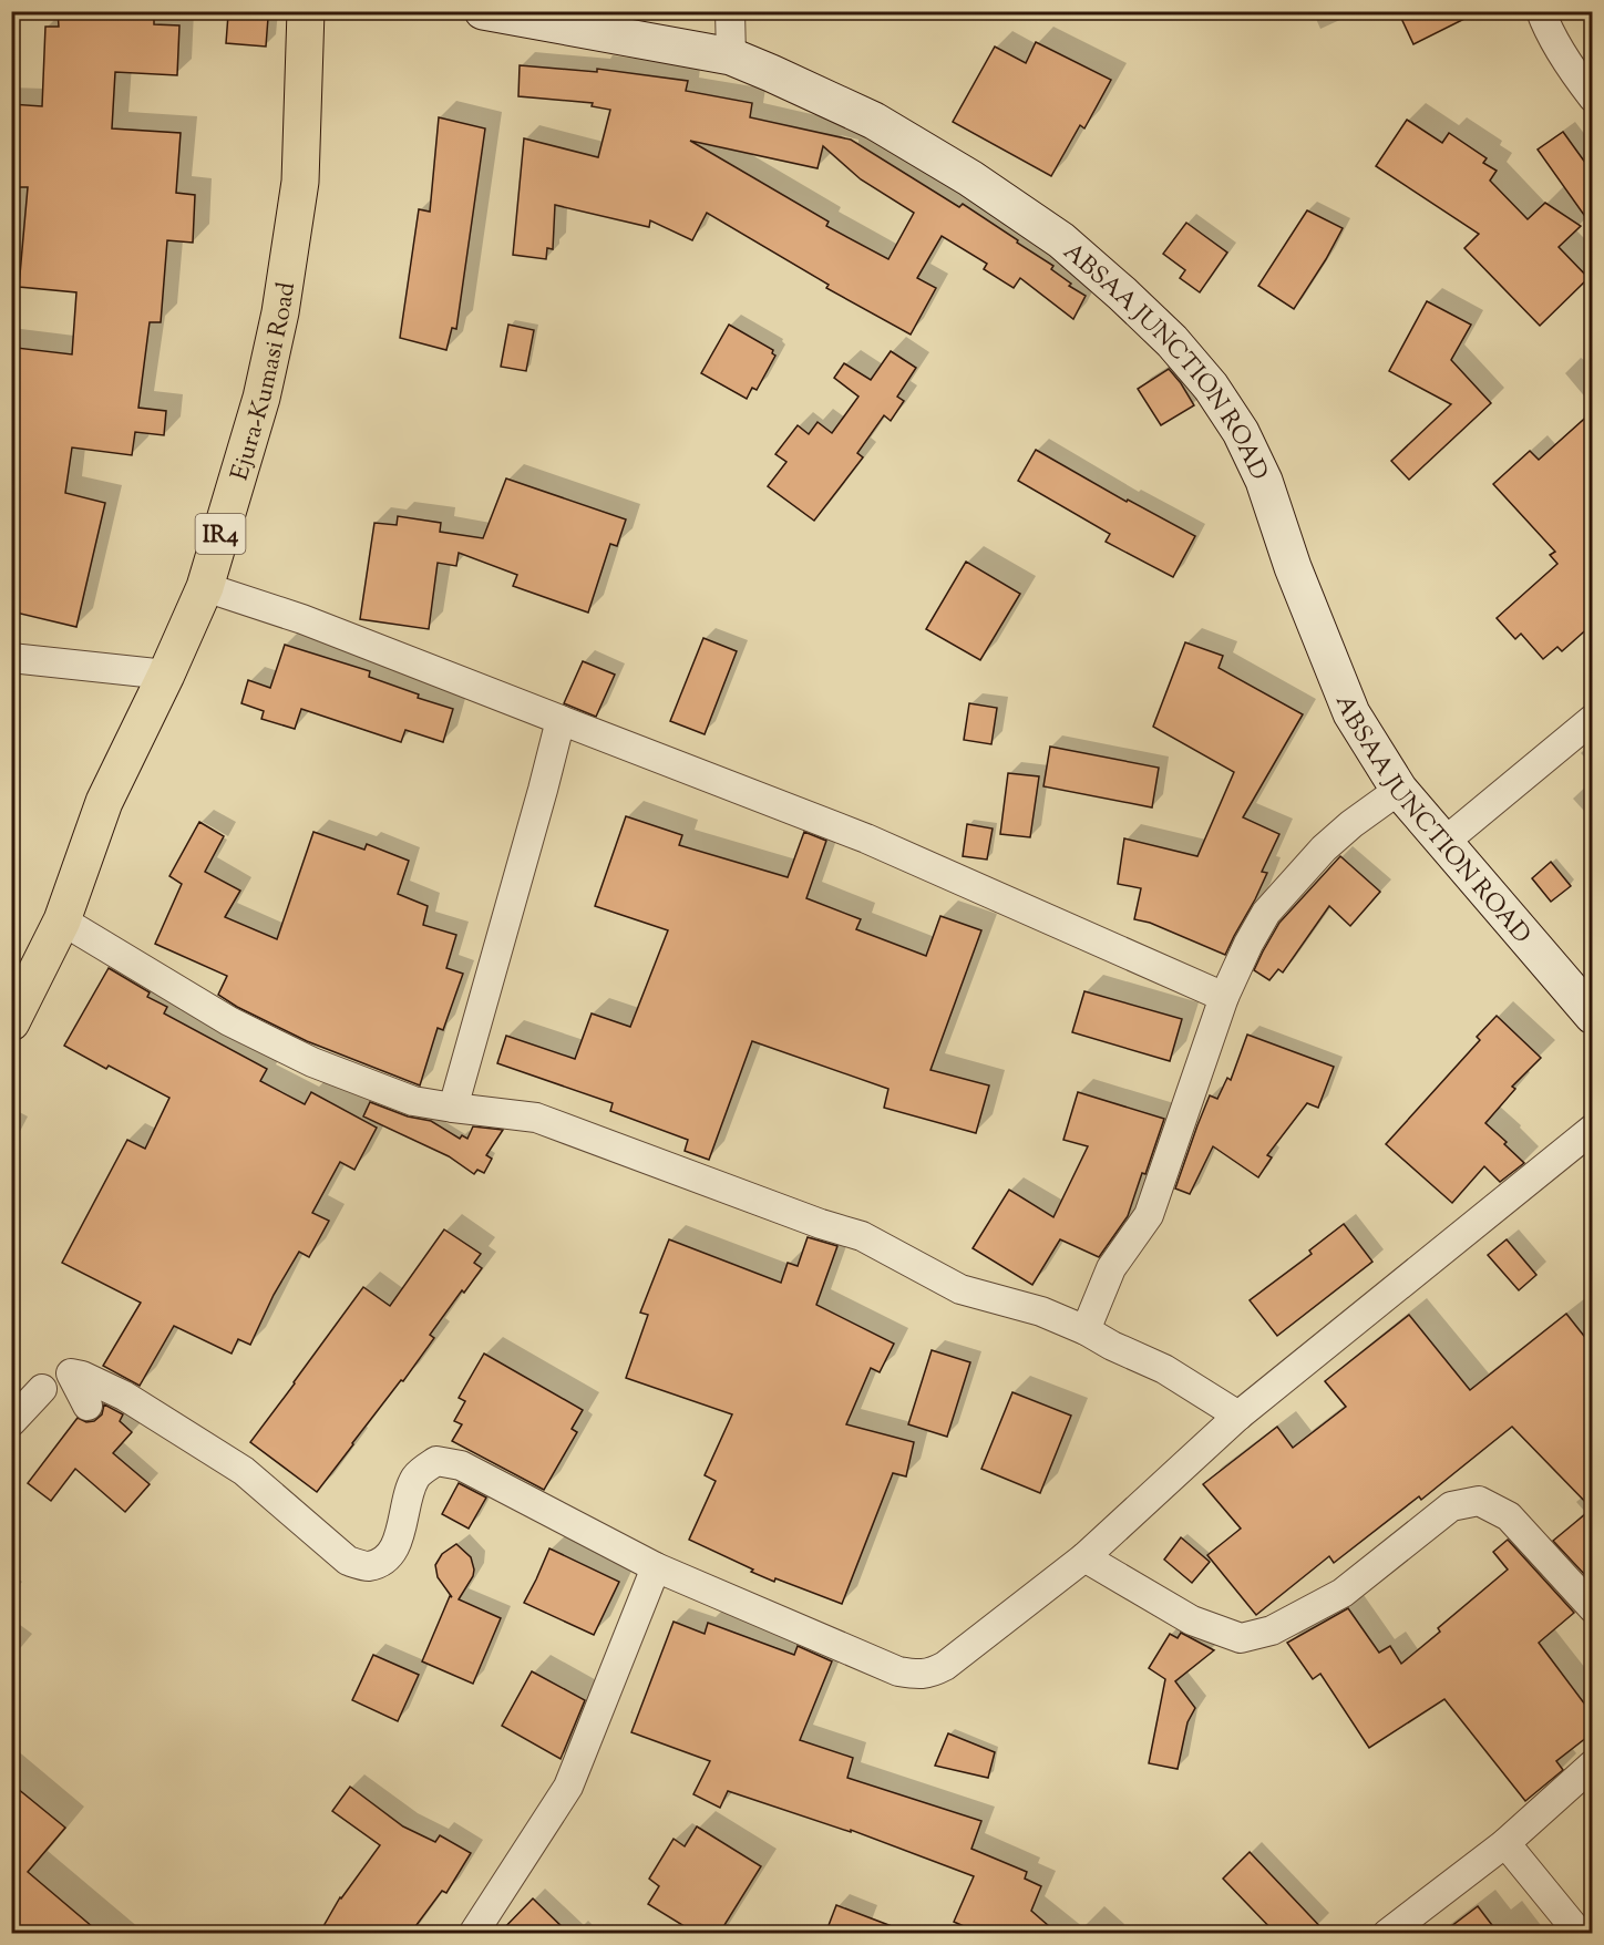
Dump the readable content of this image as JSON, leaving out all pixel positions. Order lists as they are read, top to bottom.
{
  "streets": {
    "main road": ["Ejura-Kumasi Road", "IR4"],
    "street": ["ABSAA JUNCTION ROAD"]
  }
}
